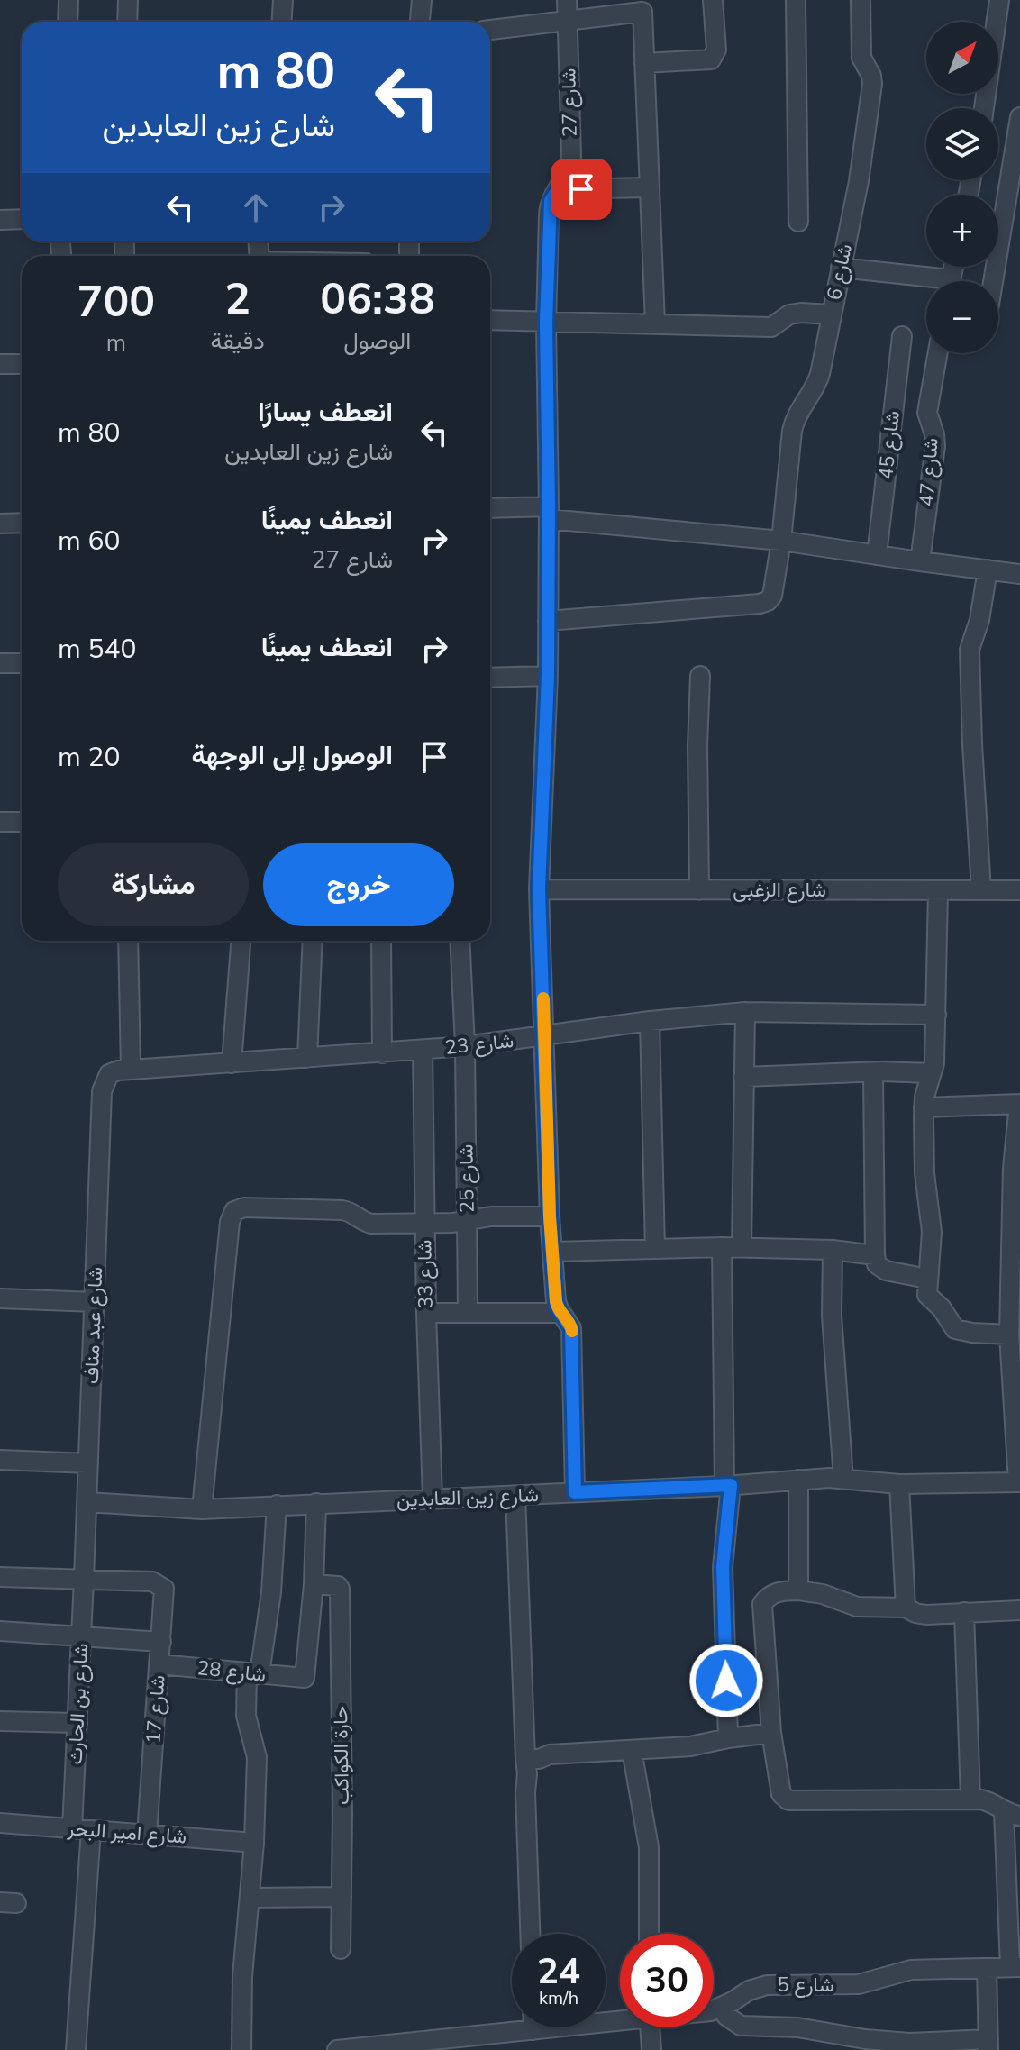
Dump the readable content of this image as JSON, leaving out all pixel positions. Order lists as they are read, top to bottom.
{
  "streets": {
    "street": [
      "شارع 27",
      "شارع 6",
      "شارع 45",
      "شارع 47",
      "شارع الزغبى",
      "شارع 23",
      "شارع 25",
      "شارع 33",
      "شارع عبد مناف",
      "شارع زين العابدين",
      "شارع 28",
      "شارع بن الحارث",
      "شارع 17",
      "حارة الكواكب",
      "شارع امير البحر",
      "شارع 5"
    ]
  },
  "crossings": [
    ["شارع 27", "شارع 6"],
    ["شارع 27", "شارع الزغبى"],
    ["شارع 27", "شارع 23"],
    ["شارع 27", "شارع زين العابدين"],
    ["شارع 23", "شارع 25"],
    ["شارع 23", "شارع 33"],
    ["شارع 23", "شارع عبد مناف"],
    ["شارع 33", "شارع زين العابدين"],
    ["شارع عبد مناف", "شارع زين العابدين"],
    ["شارع عبد مناف", "شارع بن الحارث"],
    ["شارع عبد مناف", "شارع 17"],
    ["شارع 28", "شارع 17"],
    ["شارع 28", "حارة الكواكب"],
    ["شارع بن الحارث", "شارع 17"],
    ["شارع بن الحارث", "شارع امير البحر"],
    ["شارع 17", "شارع امير البحر"]
  ],
  "north": "top right",
  "page": {
    "map_buttons": ["+", "−"],
    "turn": ["80 m", "شارع زين العابدين"],
    "eta": [
      "06:38",
      "الوصول",
      "2",
      "دقيقة",
      "700",
      "m"
    ],
    "list": [
      {
        "name": "انعطف يسارًا",
        "note": "شارع زين العابدين",
        "value": "80 m"
      },
      {
        "name": "انعطف يمينًا",
        "note": "شارع 27",
        "value": "60 m"
      },
      {
        "name": "انعطف يمينًا",
        "value": "540 m"
      },
      {
        "name": "الوصول إلى الوجهة",
        "value": "20 m"
      }
    ],
    "buttons": ["خروج", "مشاركة"],
    "speed": "24 km/h",
    "limit": "30"
  }
}
